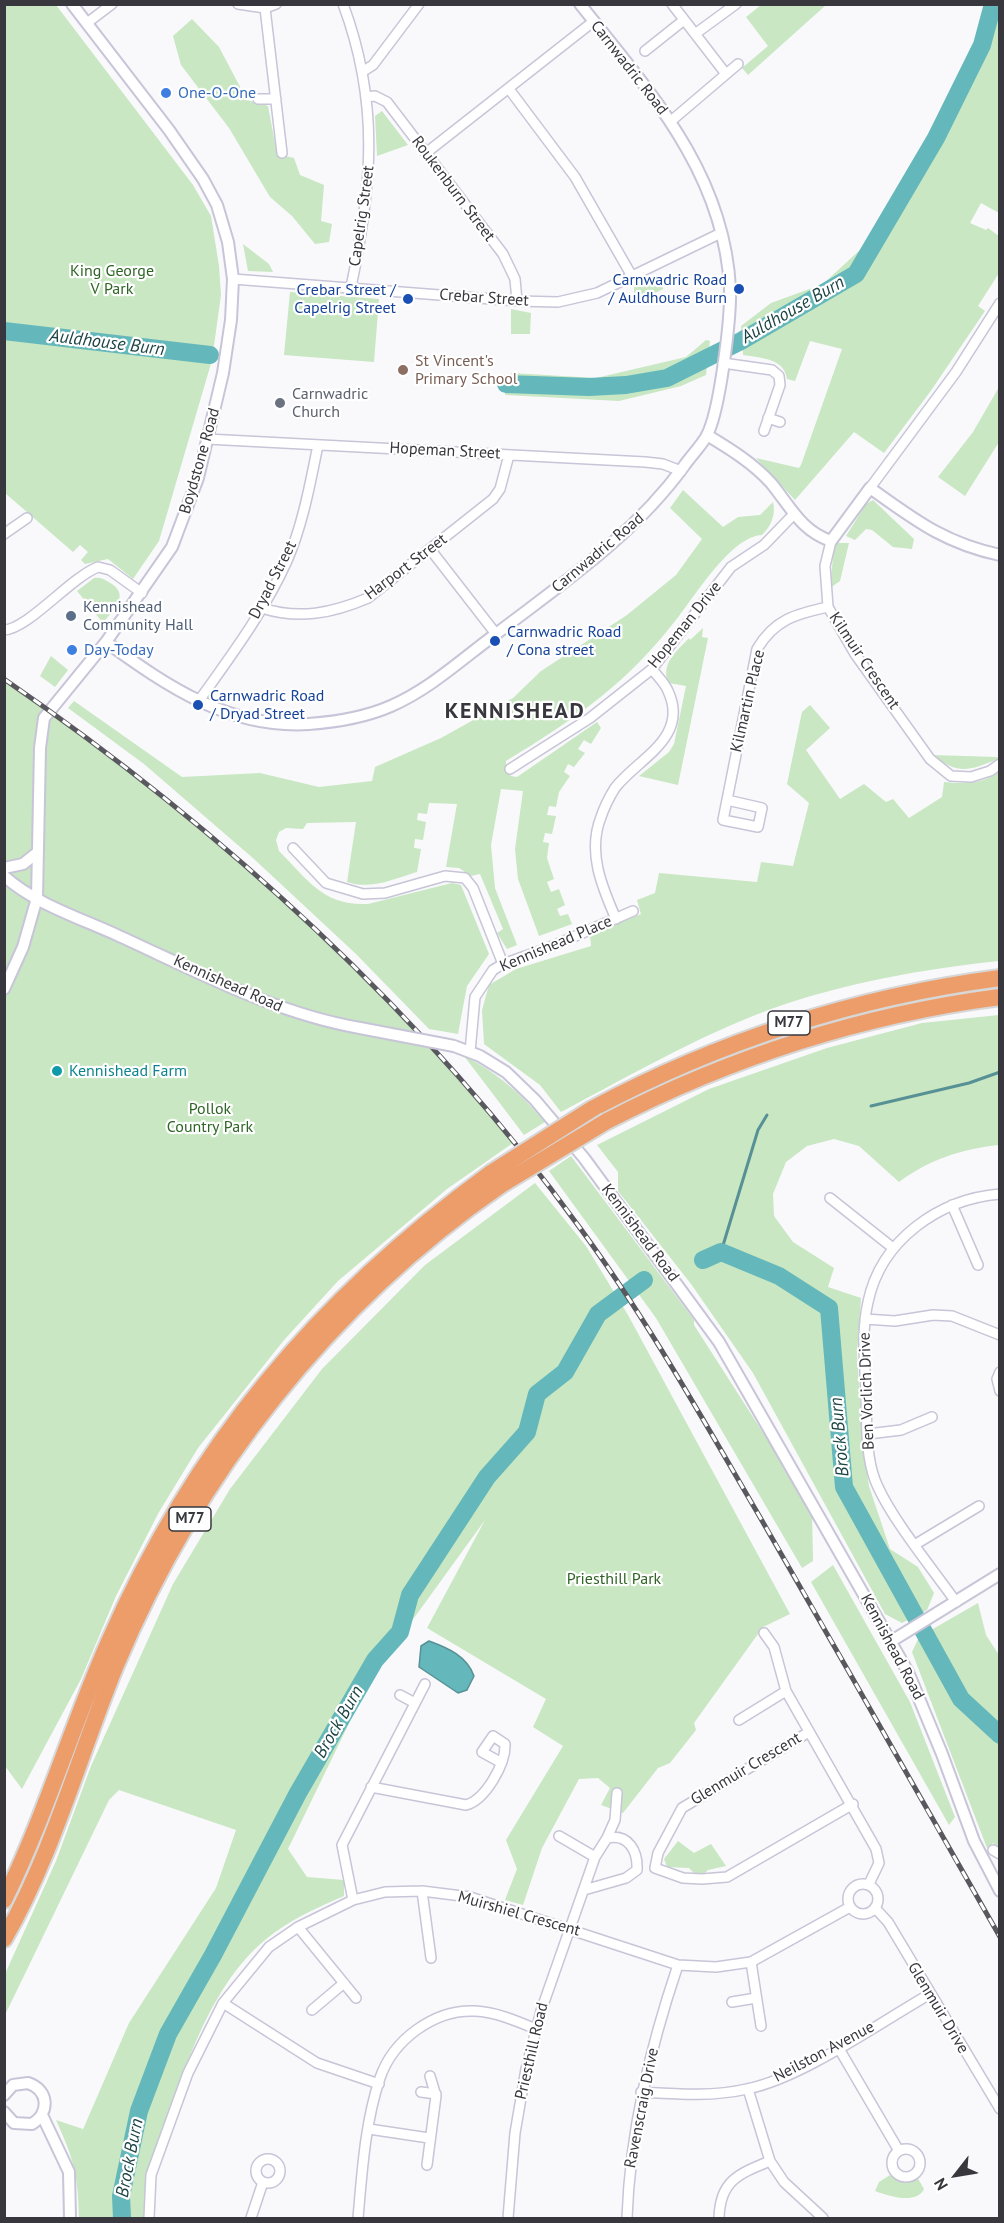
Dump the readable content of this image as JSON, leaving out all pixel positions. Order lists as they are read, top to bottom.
{
  "streets": {
    "highway": ["M77"],
    "street": [
      "Carnwadric Road",
      "Roukenburn Street",
      "Capelrig Street",
      "Crebar Street",
      "Hopeman Street",
      "Boydstone Road",
      "Harport Street",
      "Dryad Street",
      "Hopeman Drive",
      "Kilmuir Crescent",
      "Kilmartin Place",
      "Kennishead Place",
      "Kennishead Road",
      "Ben Vorlich Drive",
      "Glenmuir Crescent",
      "Muirshiel Crescent",
      "Glenmuir Drive",
      "Priesthill Road",
      "Neilston Avenue",
      "Ravenscraig Drive"
    ]
  },
  "crossings": [
    ["Carnwadric Road", "Crebar Street"],
    ["Carnwadric Road", "Hopeman Street"],
    ["Carnwadric Road", "Boydstone Road"],
    ["Carnwadric Road", "Dryad Street"],
    ["Roukenburn Street", "Capelrig Street"],
    ["Roukenburn Street", "Crebar Street"],
    ["Capelrig Street", "Crebar Street"],
    ["Crebar Street", "Boydstone Road"],
    ["Hopeman Street", "Boydstone Road"],
    ["Hopeman Street", "Harport Street"],
    ["Hopeman Street", "Dryad Street"],
    ["Boydstone Road", "Kennishead Road"],
    ["Harport Street", "Dryad Street"],
    ["Kilmuir Crescent", "Kilmartin Place"],
    ["Kennishead Place", "Kennishead Road"],
    ["Muirshiel Crescent", "Glenmuir Drive"],
    ["Muirshiel Crescent", "Priesthill Road"],
    ["Muirshiel Crescent", "Ravenscraig Drive"],
    ["Glenmuir Drive", "Neilston Avenue"],
    ["Neilston Avenue", "Ravenscraig Drive"]
  ],
  "districts": ["KENNISHEAD"],
  "water": ["Auldhouse Burn", "Brock Burn"],
  "parks": ["King George V Park", "Pollok Country Park", "Priesthill Park"],
  "places": [
    "One-O-One",
    "Carnwadric Road / Auldhouse Burn",
    "Crebar Street / Capelrig Street",
    "St Vincent's Primary School",
    "Carnwadric Church",
    "Kennishead Community Hall",
    "Carnwadric Road / Cona street",
    "Day-Today",
    "Carnwadric Road / Dryad Street",
    "Kennishead Farm"
  ],
  "north": "bottom left"
}
